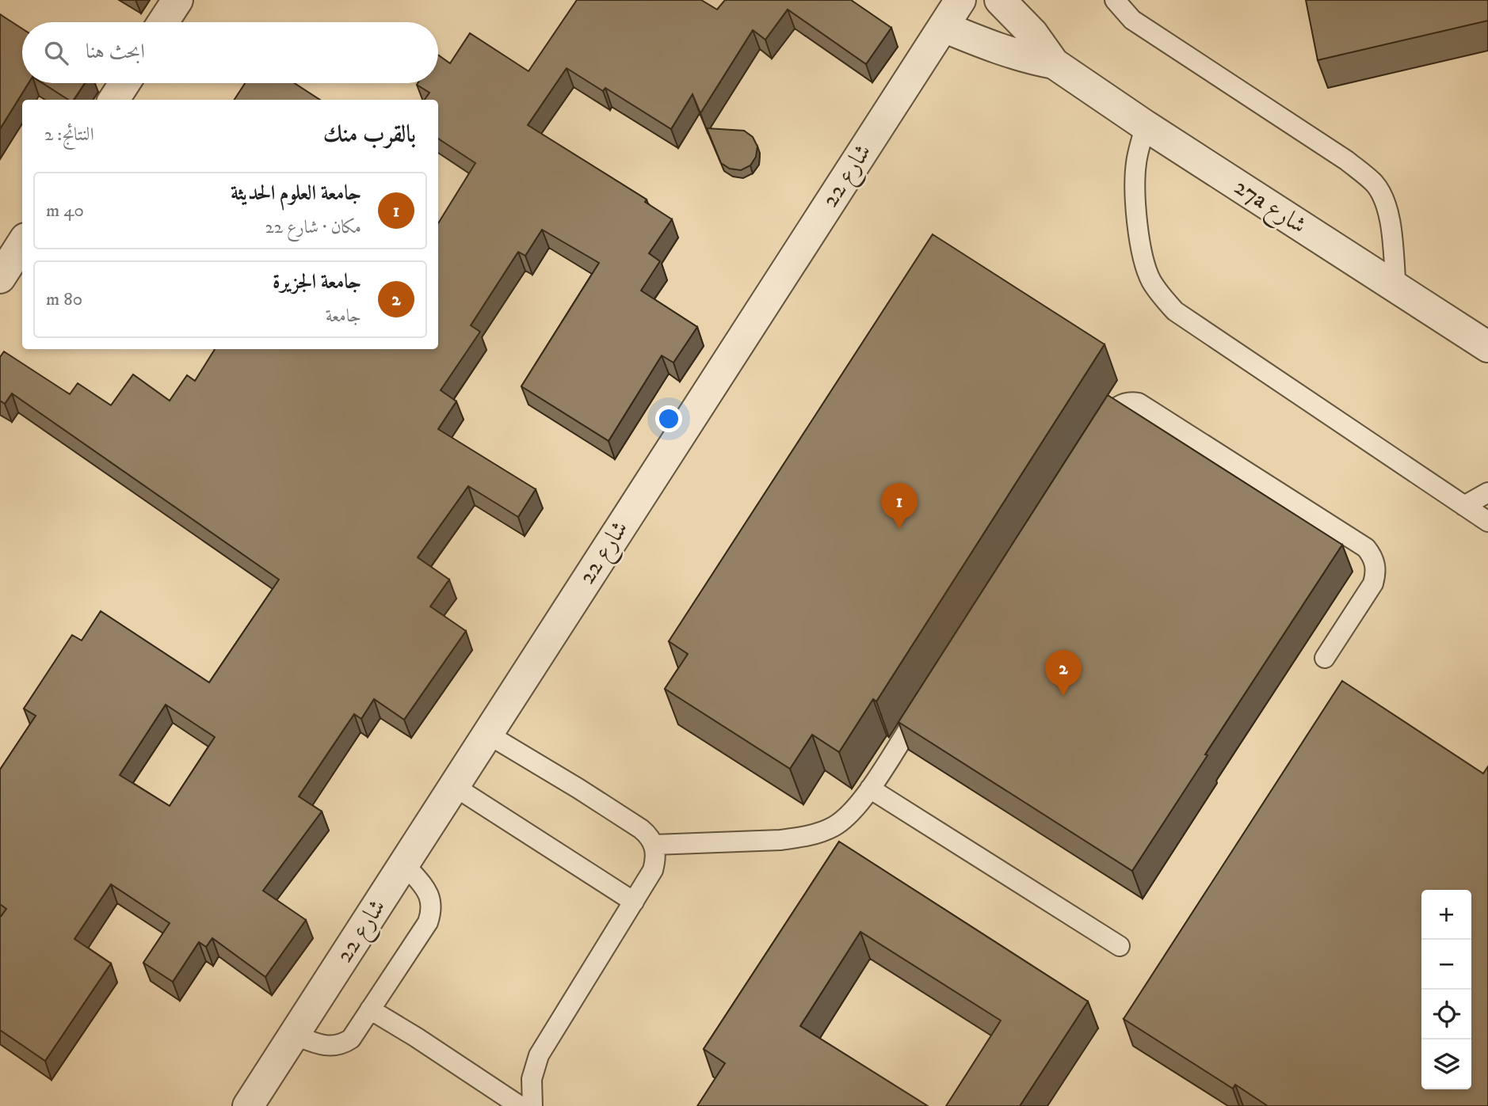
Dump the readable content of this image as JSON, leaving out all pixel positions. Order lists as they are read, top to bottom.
{
  "streets": {
    "street": ["شارع 22", "27a شارع"]
  },
  "crossings": [
    ["شارع 22", "27a شارع"]
  ],
  "page": {
    "search": "ابحث هنا",
    "heading": ["بالقرب منك", "النتائج: 2"],
    "list": [
      {
        "mark": "1",
        "name": "جامعة العلوم الحديثة",
        "note": "مكان · شارع 22",
        "value": "40 m"
      },
      {
        "mark": "2",
        "name": "جامعة الجزيرة",
        "note": "جامعة",
        "value": "80 m"
      }
    ],
    "pins": ["1", "2"],
    "map_buttons": ["+", "−"]
  }
}
